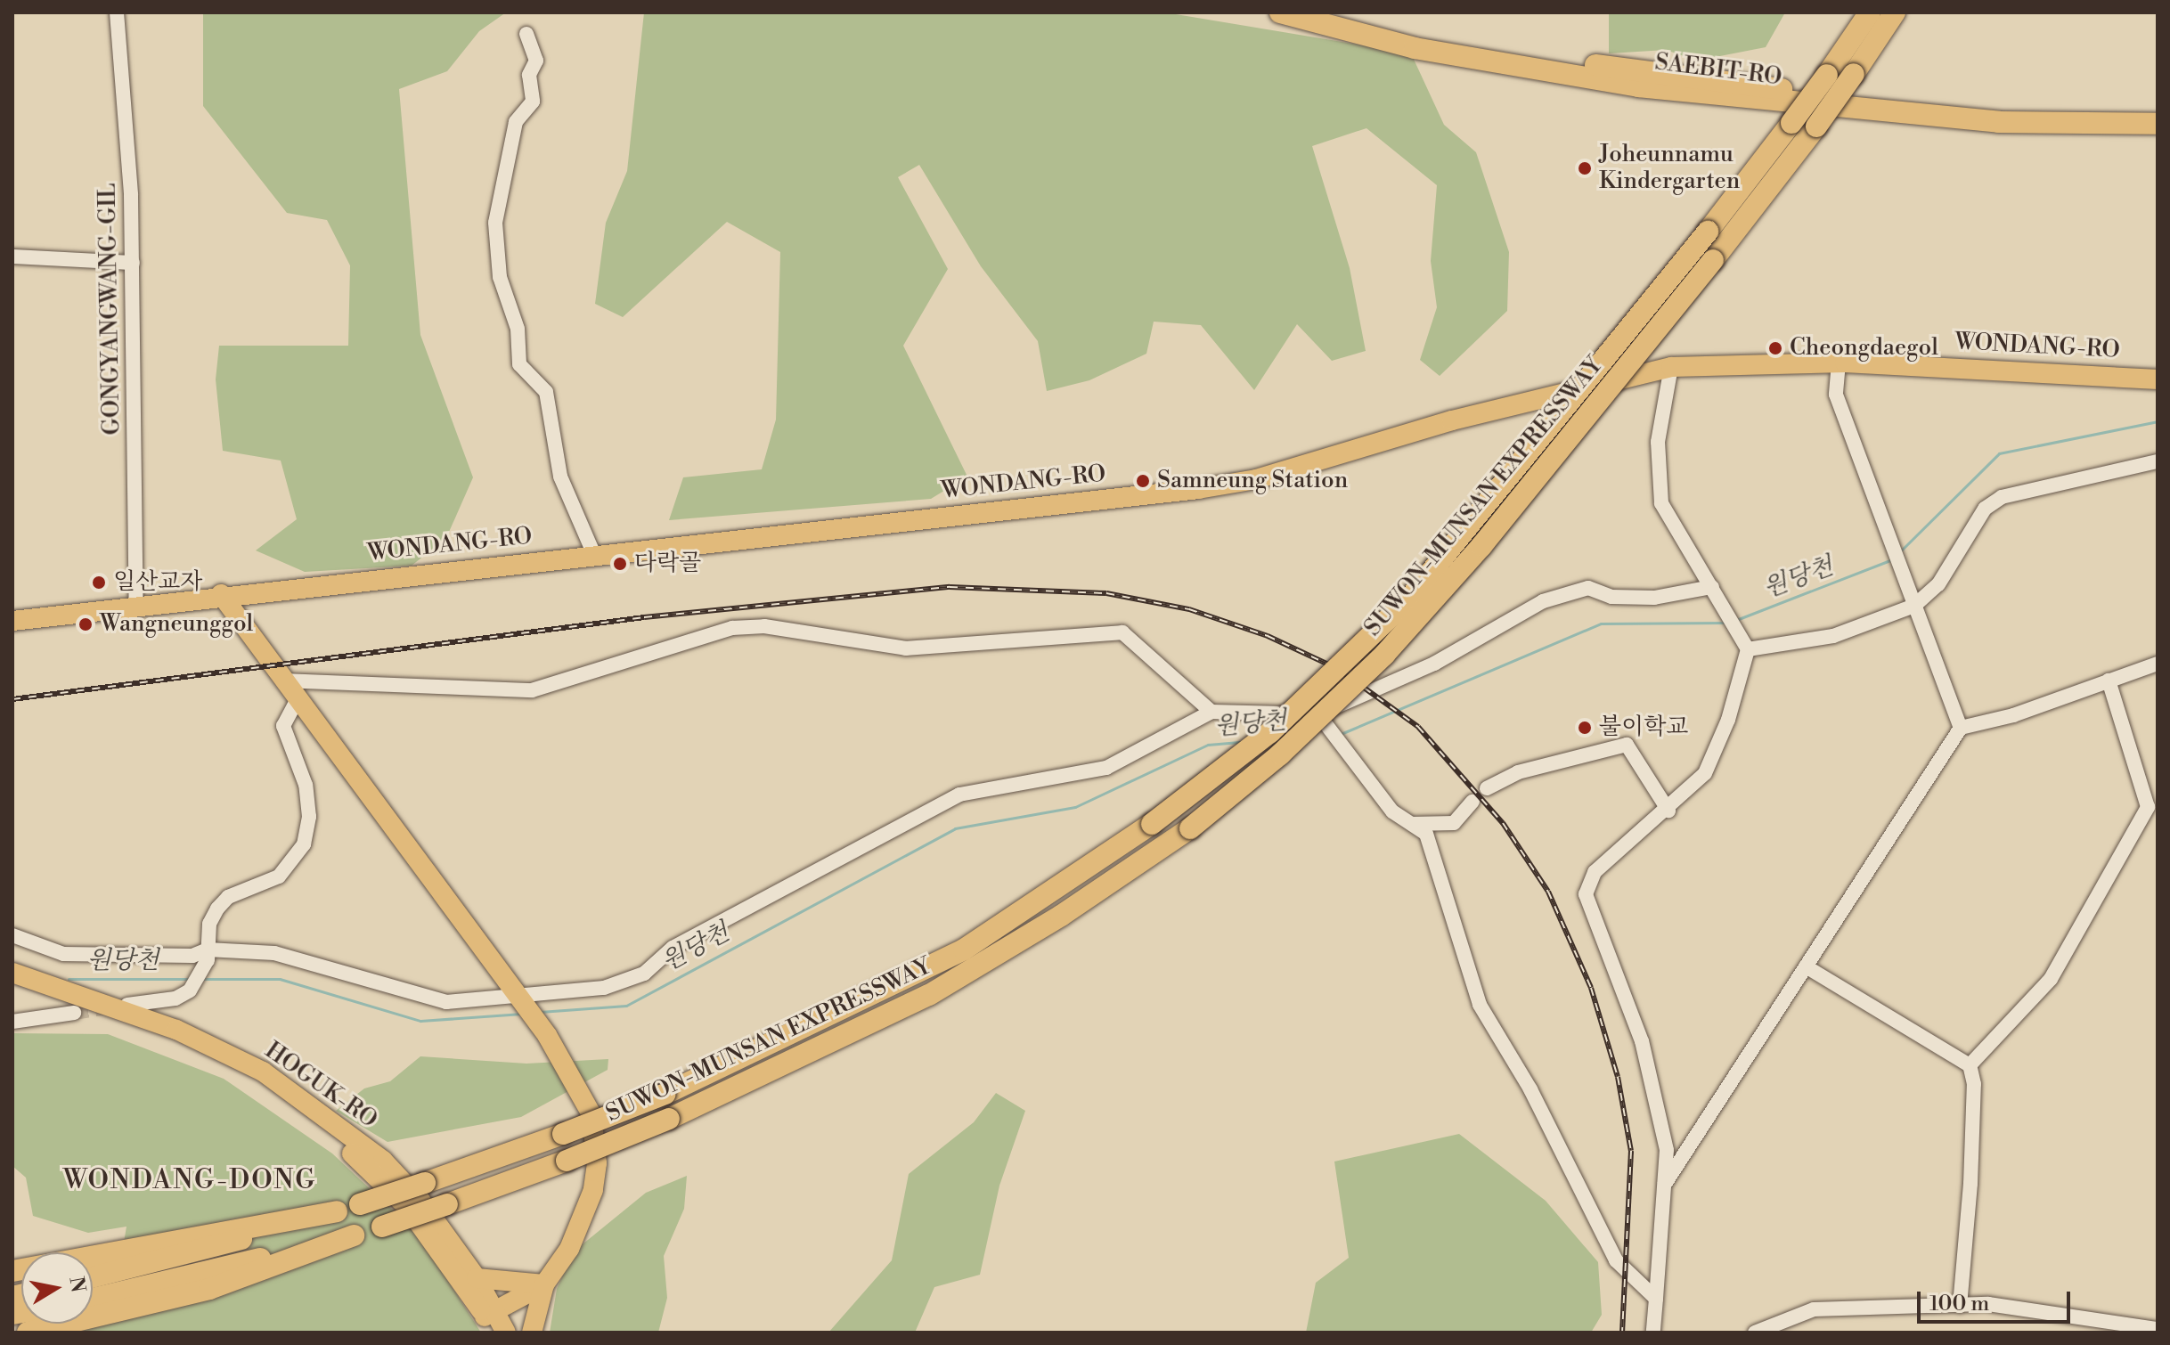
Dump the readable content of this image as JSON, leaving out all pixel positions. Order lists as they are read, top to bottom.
{
  "streets": {
    "highway": ["SAEBIT-RO", "SUWON-MUNSAN EXPRESSWAY"],
    "main road": ["WONDANG-RO", "HOGUK-RO"],
    "street": ["GONGYANGWANG-GIL"]
  },
  "crossings": [
    ["GONGYANGWANG-GIL", "WONDANG-RO"]
  ],
  "districts": ["WONDANG-DONG"],
  "water": ["원당천"],
  "places": [
    "Joheunnamu Kindergarten",
    "Cheongdaegol",
    "Samneung Station",
    "다락골",
    "일산교자",
    "Wangneunggol",
    "불이학교"
  ],
  "scale_bar": "100 m",
  "north": "right"
}
